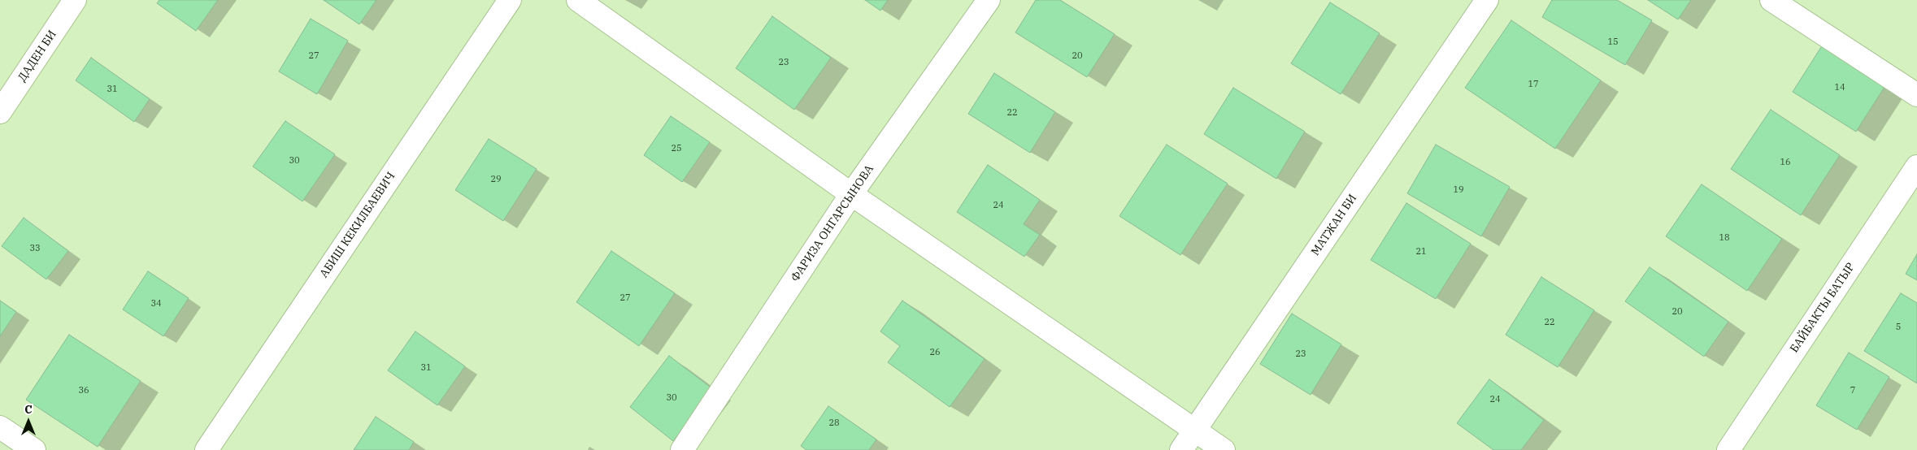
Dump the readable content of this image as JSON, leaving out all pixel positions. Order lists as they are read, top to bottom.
{
  "streets": {
    "street": [
      "ДАДЕН БИ",
      "ФАРИЗА ОНГАРСЫНОВА",
      "АБИШ КЕКИЛБАЕВИЧ",
      "МАТЖАН БИ",
      "БАЙБАКТЫ БАТЫР"
    ]
  },
  "house_numbers": [
    "15",
    "27",
    "20",
    "23",
    "17",
    "14",
    "31",
    "22",
    "25",
    "30",
    "16",
    "29",
    "19",
    "24",
    "18",
    "33",
    "21",
    "27",
    "34",
    "20",
    "22",
    "5",
    "26",
    "23",
    "31",
    "36",
    "7",
    "30",
    "24",
    "28"
  ],
  "north": "top"
}
